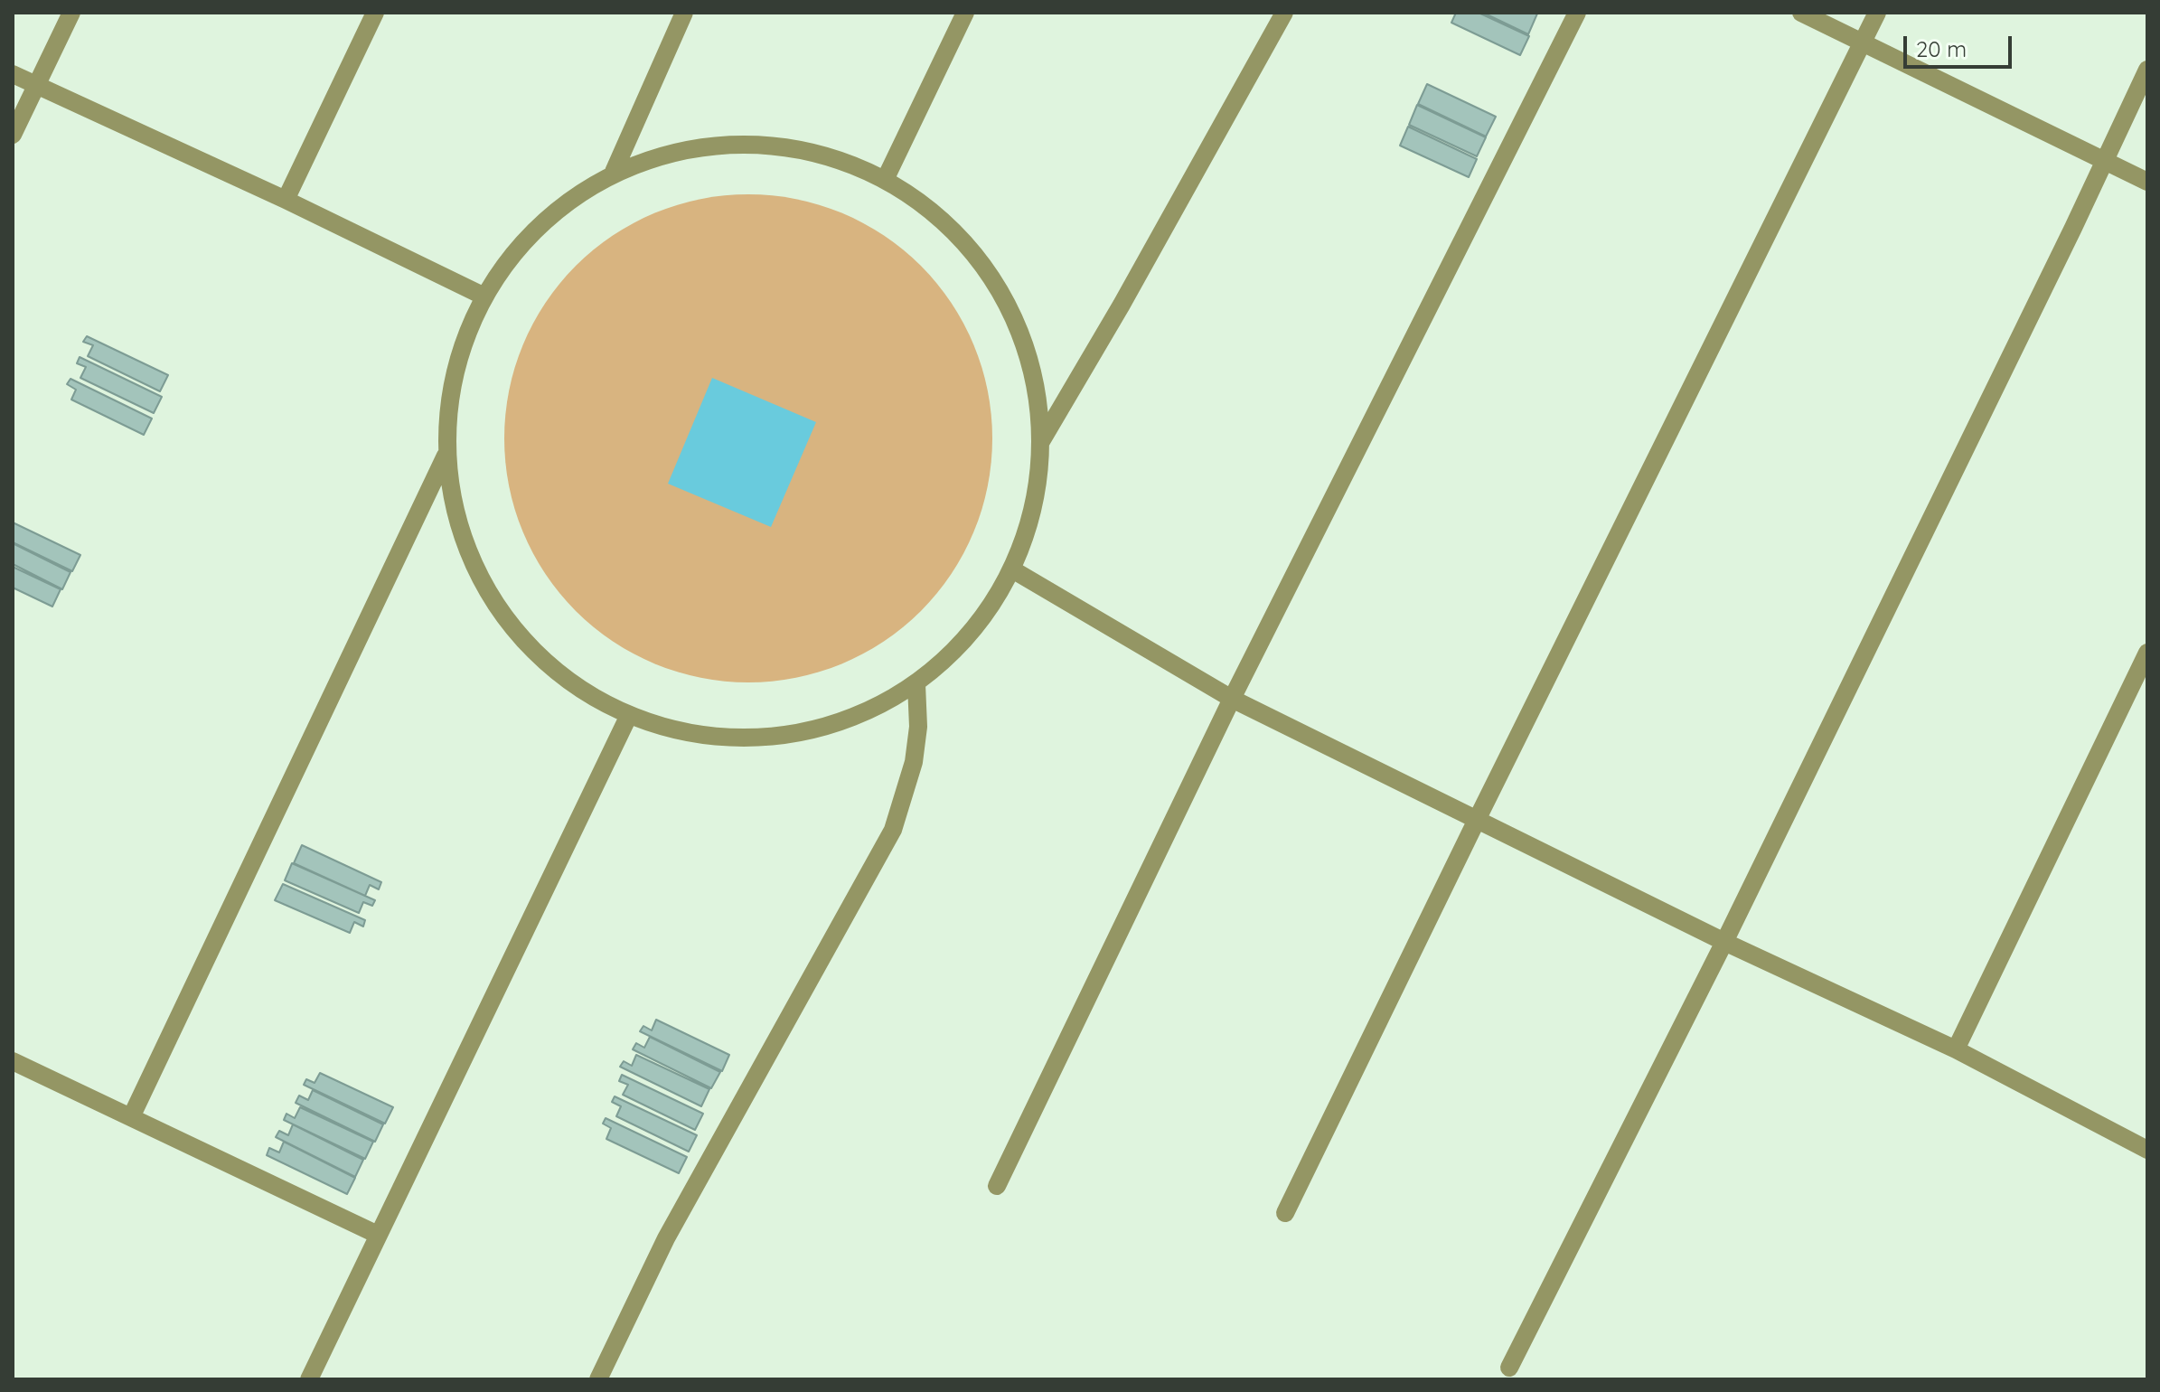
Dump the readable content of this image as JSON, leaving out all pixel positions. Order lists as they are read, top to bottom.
{
  "scale_bar": "20 m"
}
